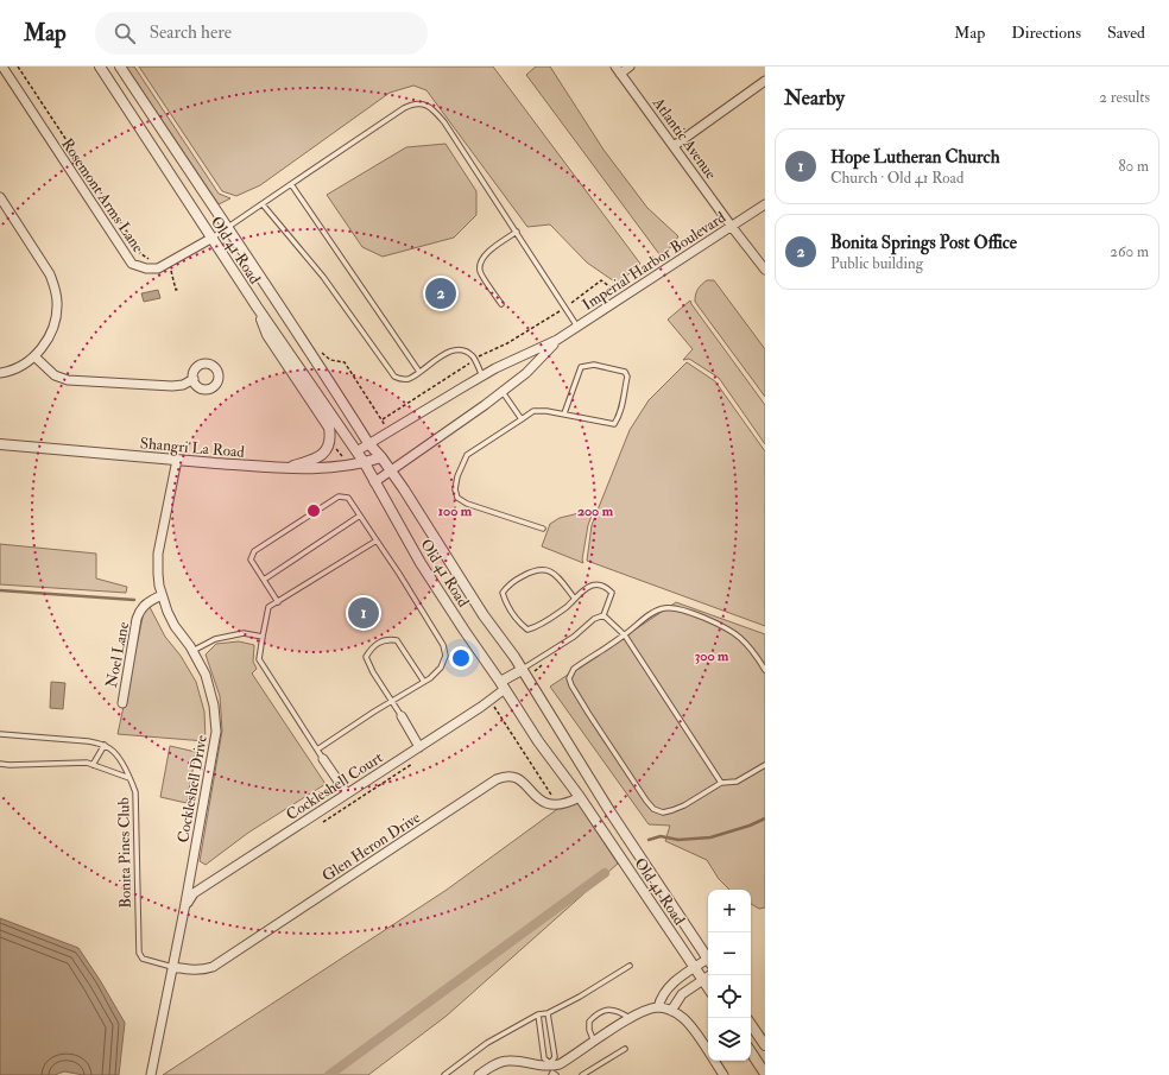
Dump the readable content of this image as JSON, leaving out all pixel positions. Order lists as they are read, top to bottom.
{
  "streets": {
    "street": [
      "Atlantic Avenue",
      "Rosemont Arms Lane",
      "Old 41 Road",
      "Imperial Harbor Boulevard",
      "Shangri La Road",
      "Noel Lane",
      "Cockleshell Court",
      "Cockleshell Drive",
      "Glen Heron Drive"
    ],
    "lane": ["Bonita Pines Club"]
  },
  "crossings": [
    ["Atlantic Avenue", "Imperial Harbor Boulevard"],
    ["Rosemont Arms Lane", "Old 41 Road"],
    ["Old 41 Road", "Imperial Harbor Boulevard"],
    ["Old 41 Road", "Shangri La Road"],
    ["Old 41 Road", "Cockleshell Court"],
    ["Shangri La Road", "Cockleshell Drive"],
    ["Noel Lane", "Cockleshell Drive"],
    ["Cockleshell Court", "Cockleshell Drive"],
    ["Cockleshell Drive", "Glen Heron Drive"],
    ["Cockleshell Drive", "Bonita Pines Club"],
    ["Glen Heron Drive", "Bonita Pines Club"]
  ],
  "page": {
    "header": "Map",
    "search": "Search here",
    "nav": ["Map", "Directions", "Saved"],
    "heading": ["Nearby", "2 results"],
    "list": [
      {
        "mark": "1",
        "name": "Hope Lutheran Church",
        "note": "Church · Old 41 Road",
        "value": "80 m"
      },
      {
        "mark": "2",
        "name": "Bonita Springs Post Office",
        "note": "Public building",
        "value": "260 m"
      }
    ],
    "pins": ["2", "1"],
    "map_buttons": ["+", "−"]
  },
  "rings": ["100 m", "200 m", "300 m"]
}
